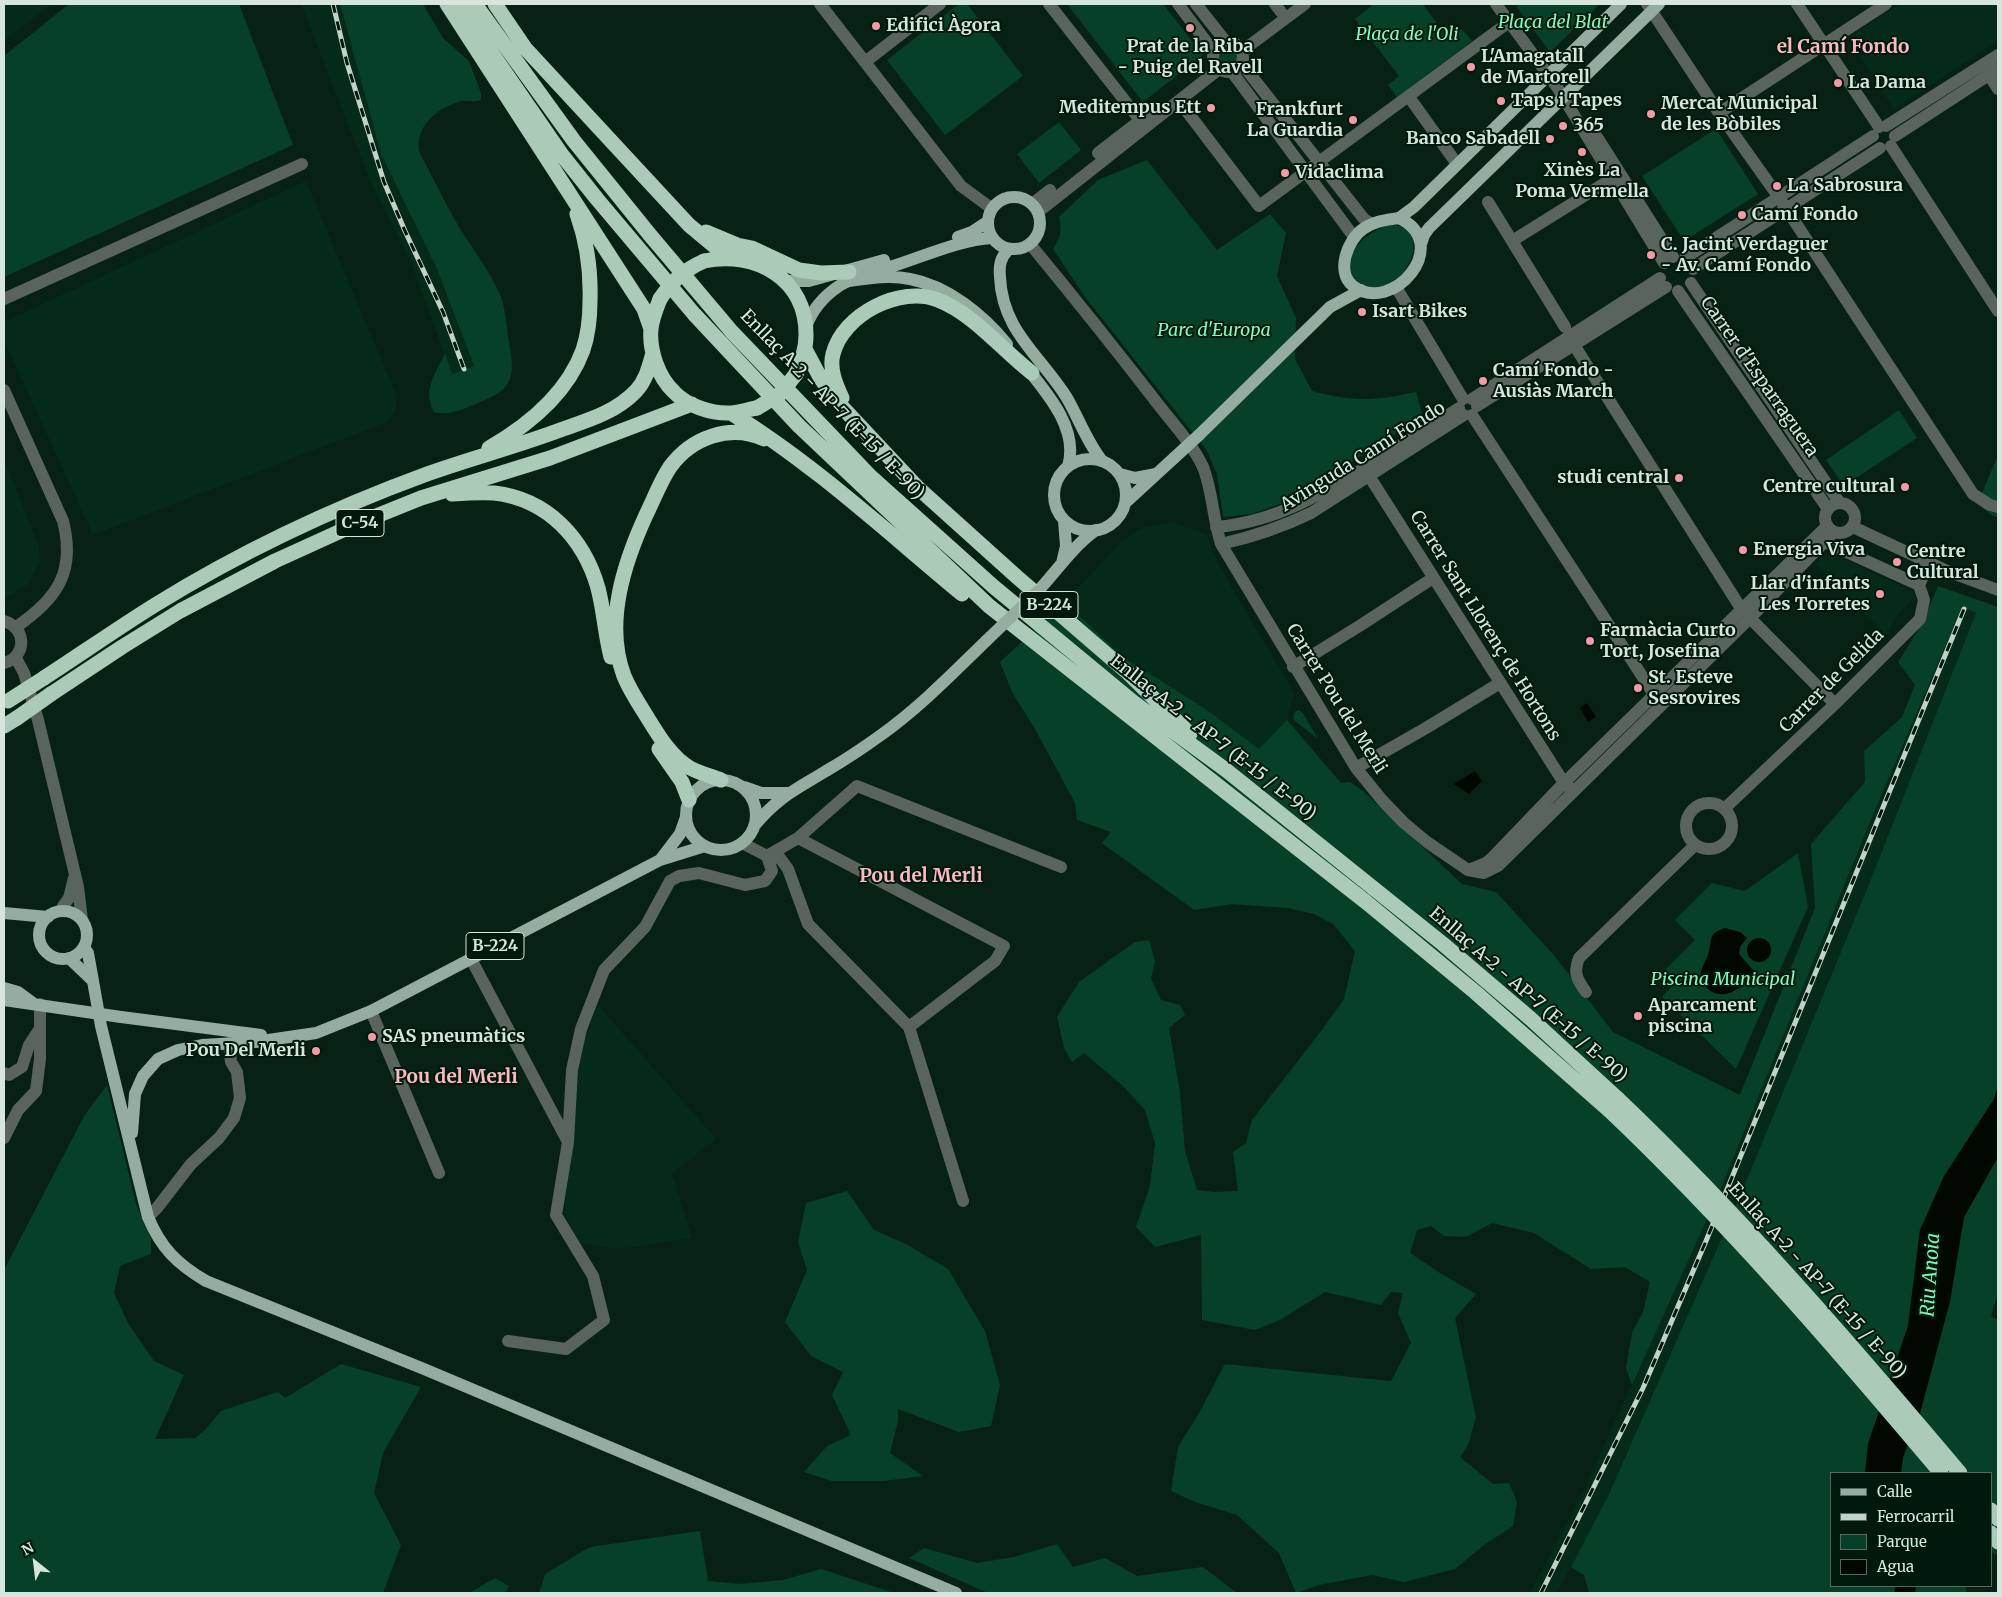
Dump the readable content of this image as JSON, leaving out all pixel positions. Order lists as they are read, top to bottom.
{
  "streets": {
    "highway": ["Enllaç A-2 - AP-7 (E-15 / E-90)", "C-54", "B-224"],
    "street": [
      "Carrer d'Esparraguera",
      "Avinguda Camí Fondo",
      "Carrer Sant Llorenç de Hortons",
      "Carrer de Gelida",
      "Carrer Pou del Merli"
    ]
  },
  "crossings": [
    ["Carrer d'Esparraguera", "Avinguda Camí Fondo"],
    ["Enllaç A-2 - AP-7 (E-15 / E-90)", "B-224"],
    ["Avinguda Camí Fondo", "Carrer Sant Llorenç de Hortons"],
    ["Avinguda Camí Fondo", "Carrer Pou del Merli"],
    ["Carrer Sant Llorenç de Hortons", "Carrer Pou del Merli"]
  ],
  "districts": ["el Camí Fondo", "Pou del Merli", "Pou del Merli"],
  "water": ["Riu Anoia"],
  "parks": [
    "Plaça del Blat",
    "Plaça de l'Oli",
    "Parc d'Europa",
    "Piscina Municipal"
  ],
  "places": [
    "Edifici Àgora",
    "Prat de la Riba - Puig del Ravell",
    "L'Amagatall de Martorell",
    "La Dama",
    "Taps i Tapes",
    "Meditempus Ett",
    "Mercat Municipal de les Bòbiles",
    "Frankfurt La Guardia",
    "365",
    "Banco Sabadell",
    "Xinès La Poma Vermella",
    "Vidaclima",
    "La Sabrosura",
    "Camí Fondo",
    "C. Jacint Verdaguer - Av. Camí Fondo",
    "Isart Bikes",
    "Camí Fondo - Ausiàs March",
    "studi central",
    "Centre cultural",
    "Energia Viva",
    "Centre Cultural",
    "Llar d'infants Les Torretes",
    "Farmàcia Curto Tort, Josefina",
    "St. Esteve Sesrovires",
    "Aparcament piscina",
    "SAS pneumàtics",
    "Pou Del Merli"
  ],
  "legend": [
    "Calle",
    "Ferrocarril",
    "Parque",
    "Agua"
  ],
  "north": "top left"
}
